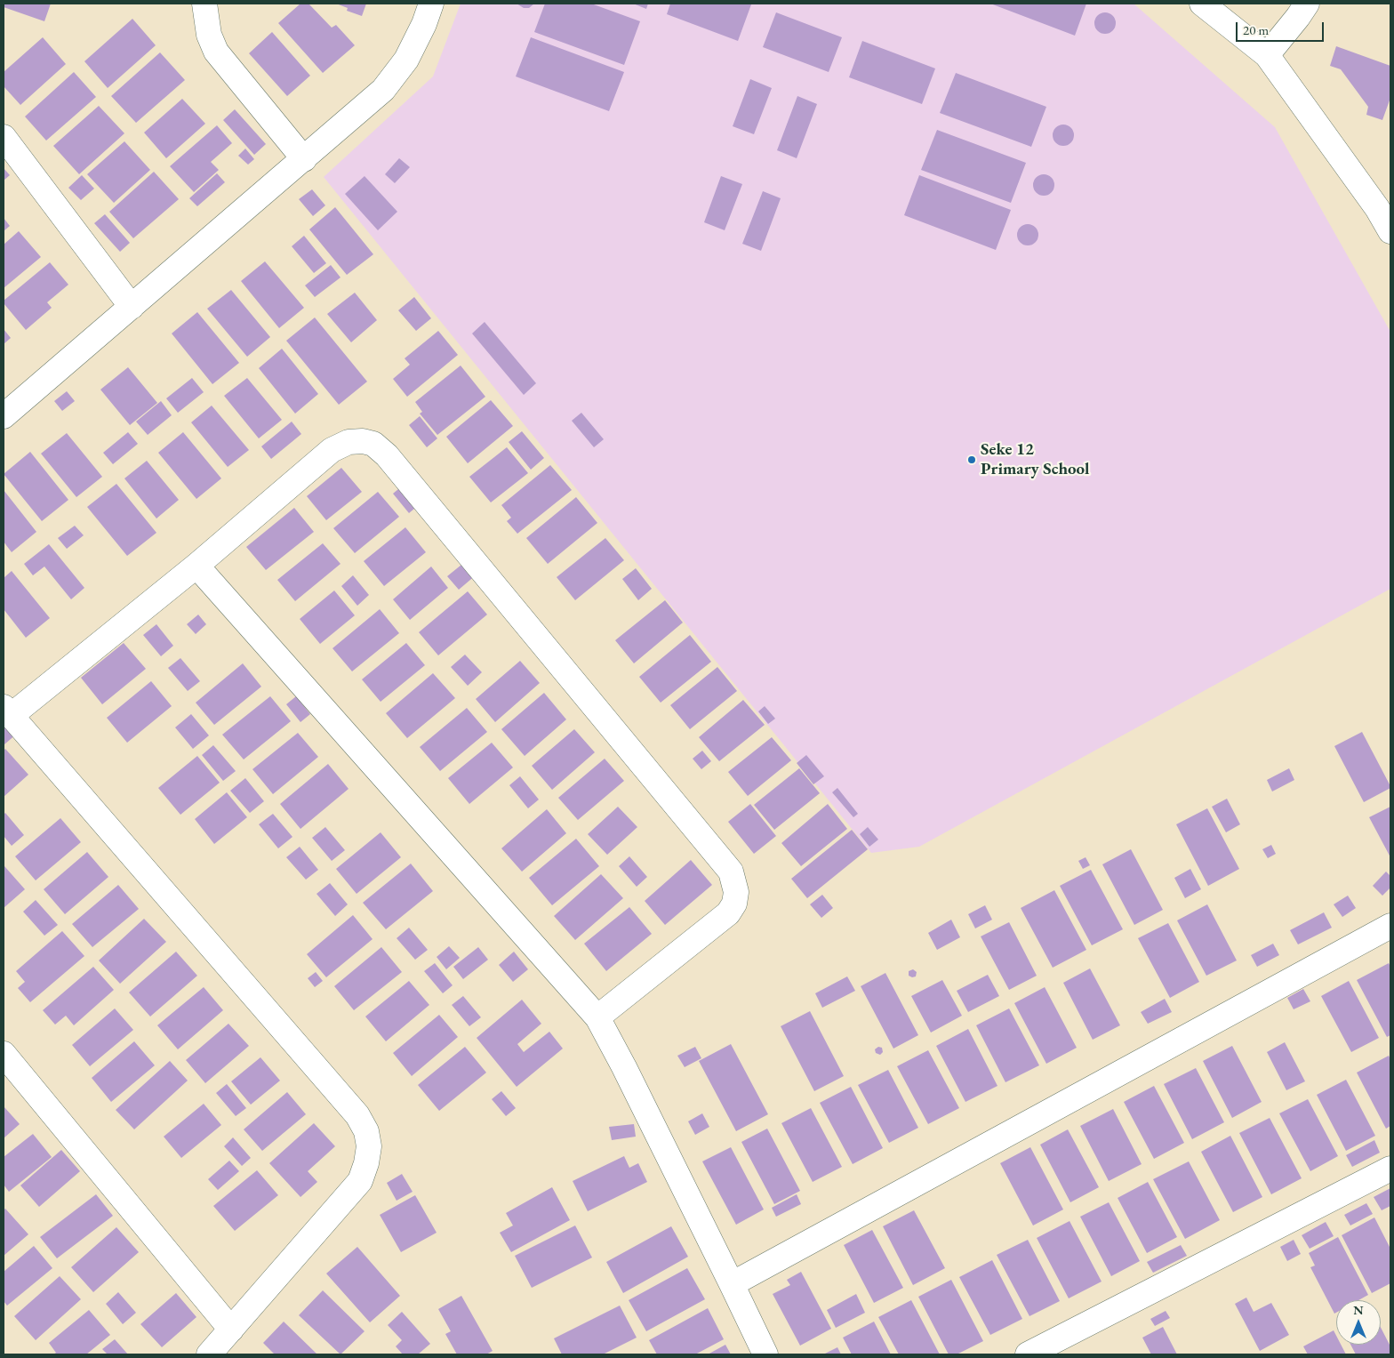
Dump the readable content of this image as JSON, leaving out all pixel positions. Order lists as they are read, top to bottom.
{
  "places": ["Seke 12 Primary School"],
  "scale_bar": "20 m",
  "north": "top"
}
